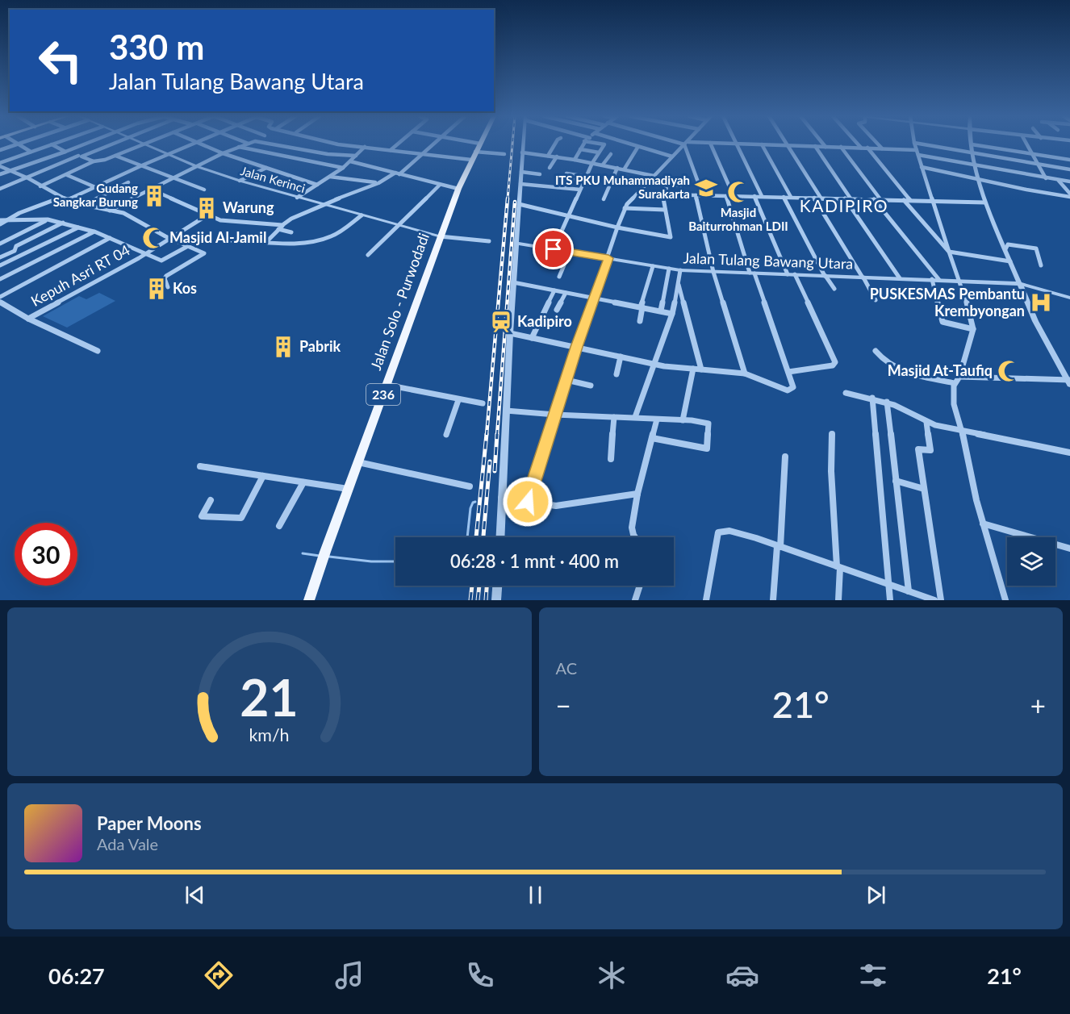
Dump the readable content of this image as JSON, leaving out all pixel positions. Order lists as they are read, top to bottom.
{
  "streets": {
    "main road": ["Jalan Solo - Purwodadi", "236"],
    "street": ["Jalan Kerinci", "Jalan Tulang Bawang Utara", "Kepuh Asri RT 04"]
  },
  "crossings": [
    ["Jalan Kerinci", "Jalan Solo - Purwodadi"]
  ],
  "districts": ["KADIPIRO"],
  "places": {
    "school or university": ["ITS PKU Muhammadiyah Surakarta"],
    "mosque": ["Masjid Baiturrohman LDII", "Masjid Al-Jamil", "Masjid At-Taufiq"],
    "building": [
      "Gudang Sangkar Burung",
      "Warung",
      "Kos",
      "Pabrik"
    ],
    "hospital": ["PUSKESMAS Pembantu Krembyongan"],
    "station": ["Kadipiro"]
  },
  "page": {
    "turn": ["330 m", "Jalan Tulang Bawang Utara"],
    "limit": "30",
    "trip": "06:28 · 1 mnt · 400 m",
    "tile": "AC",
    "heat": ["−", "21°", "+"],
    "song": ["Paper Moons", "Ada Vale"],
    "tabs": ["06:27", "21°"],
    "gauge": ["21", "km/h"]
  }
}
